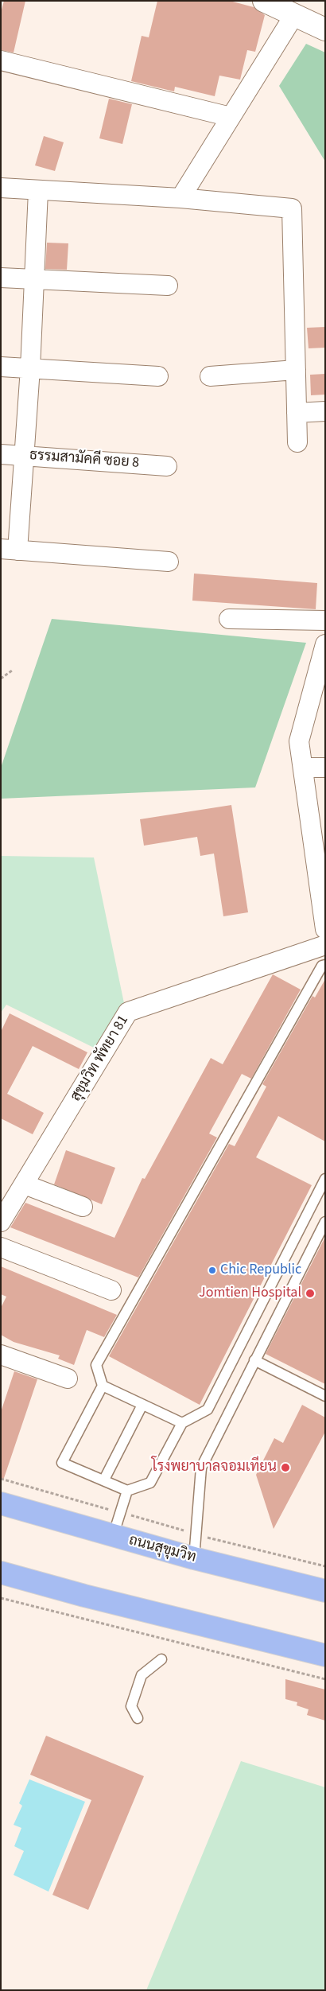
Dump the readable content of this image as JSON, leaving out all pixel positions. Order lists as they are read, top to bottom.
{
  "streets": {
    "highway": ["ถนนสุขุมวิท"],
    "street": ["ธรรมสามัคคี ซอย 8", "สุขุมวิท พัทยา 81"]
  },
  "places": ["Chic Republic", "Jomtien Hospital", "โรงพยาบาลจอมเทียน"]
}
